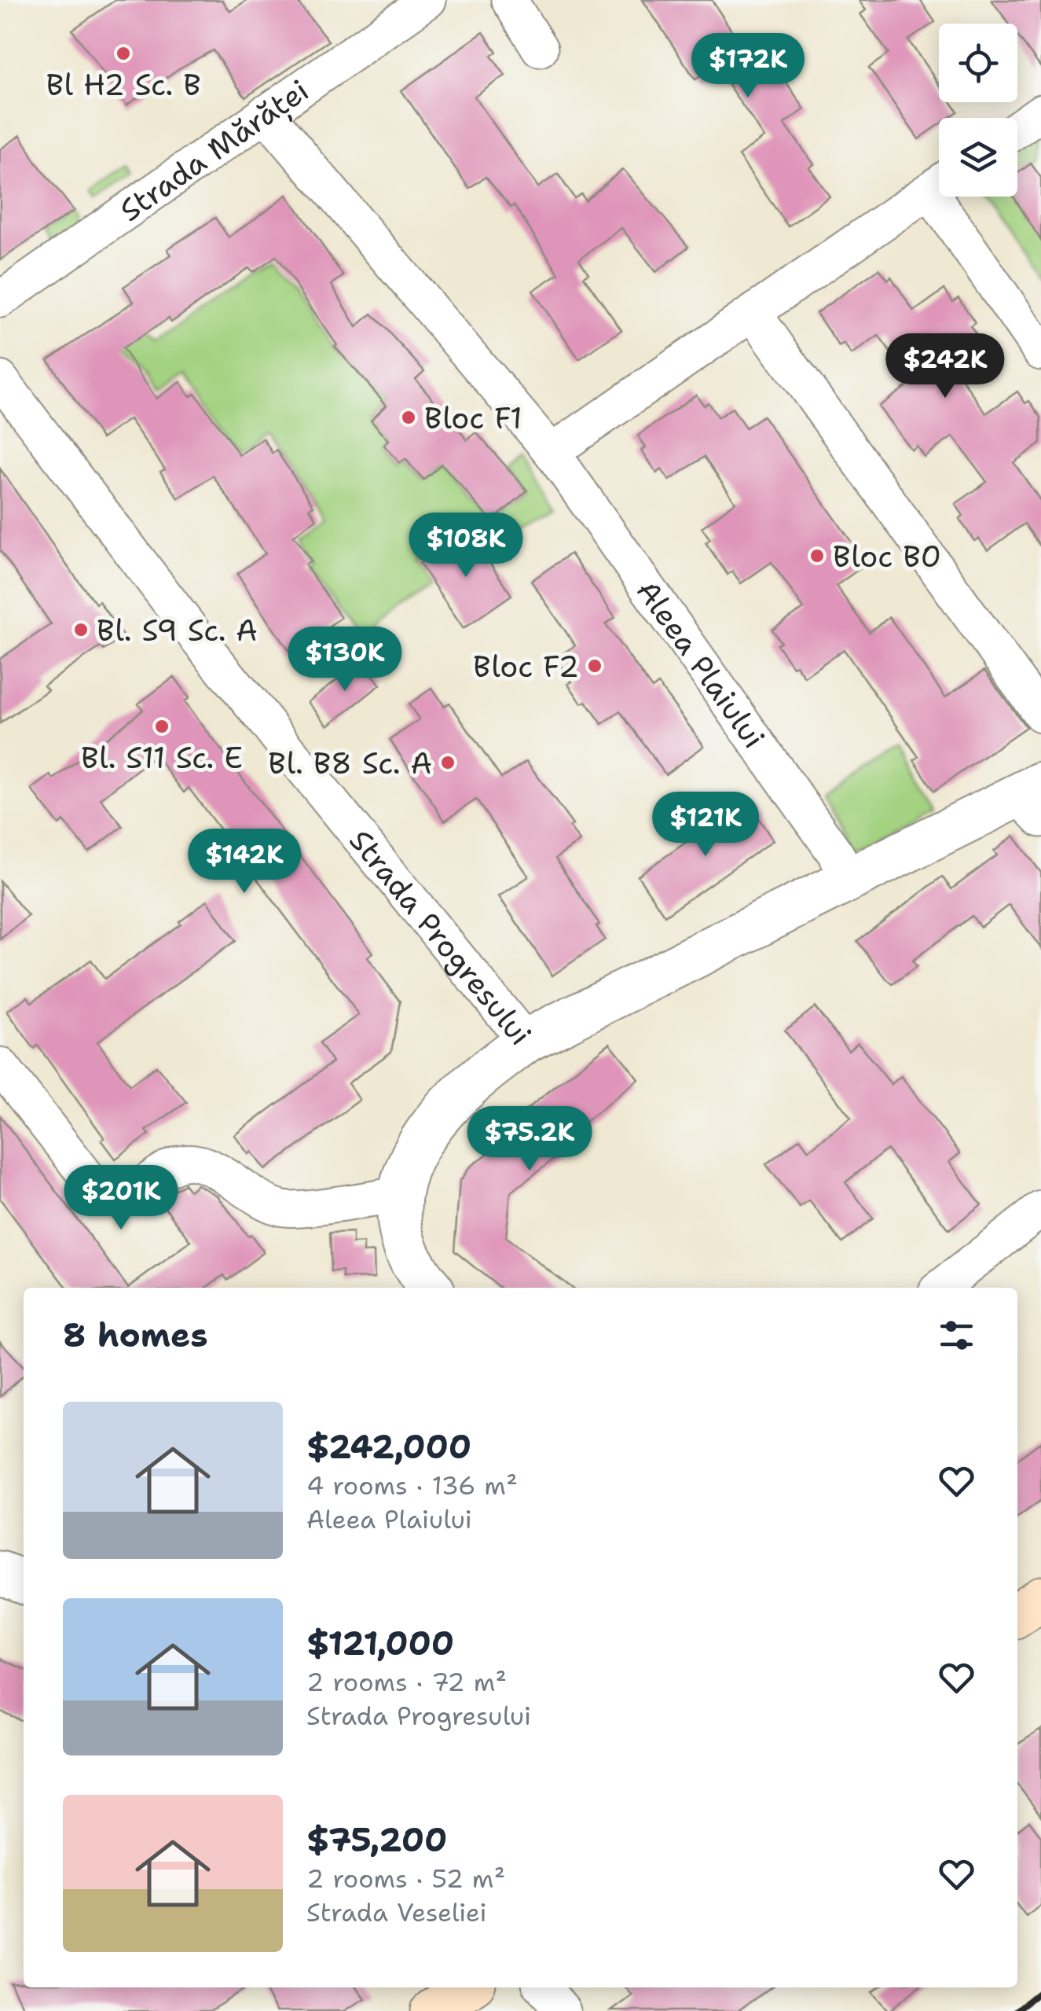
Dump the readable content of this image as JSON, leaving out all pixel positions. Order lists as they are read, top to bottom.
{
  "streets": {
    "street": ["Strada Mărăței", "Aleea Plaiului", "Strada Progresului"]
  },
  "crossings": [
    ["Strada Mărăței", "Aleea Plaiului"],
    ["Aleea Plaiului", "Strada Progresului"]
  ],
  "places": [
    "Bl H2 Sc. B",
    "Bloc F1",
    "Bloc B0",
    "Bl. S9 Sc. A",
    "Bloc F2",
    "Bl. S11 Sc. E",
    "Bl. B8 Sc. A"
  ],
  "page": {
    "price": [
      "$172K",
      "$242K",
      "$108K",
      "$130K",
      "$121K",
      "$142K",
      "$75.2K",
      "$201K"
    ],
    "heading": "8 homes",
    "list": [
      {
        "name": "$242,000",
        "note": "4 rooms · 136 m² · Aleea Plaiului"
      },
      {
        "name": "$121,000",
        "note": "2 rooms · 72 m² · Strada Progresului"
      },
      {
        "name": "$75,200",
        "note": "2 rooms · 52 m² · Strada Veseliei"
      }
    ]
  }
}
